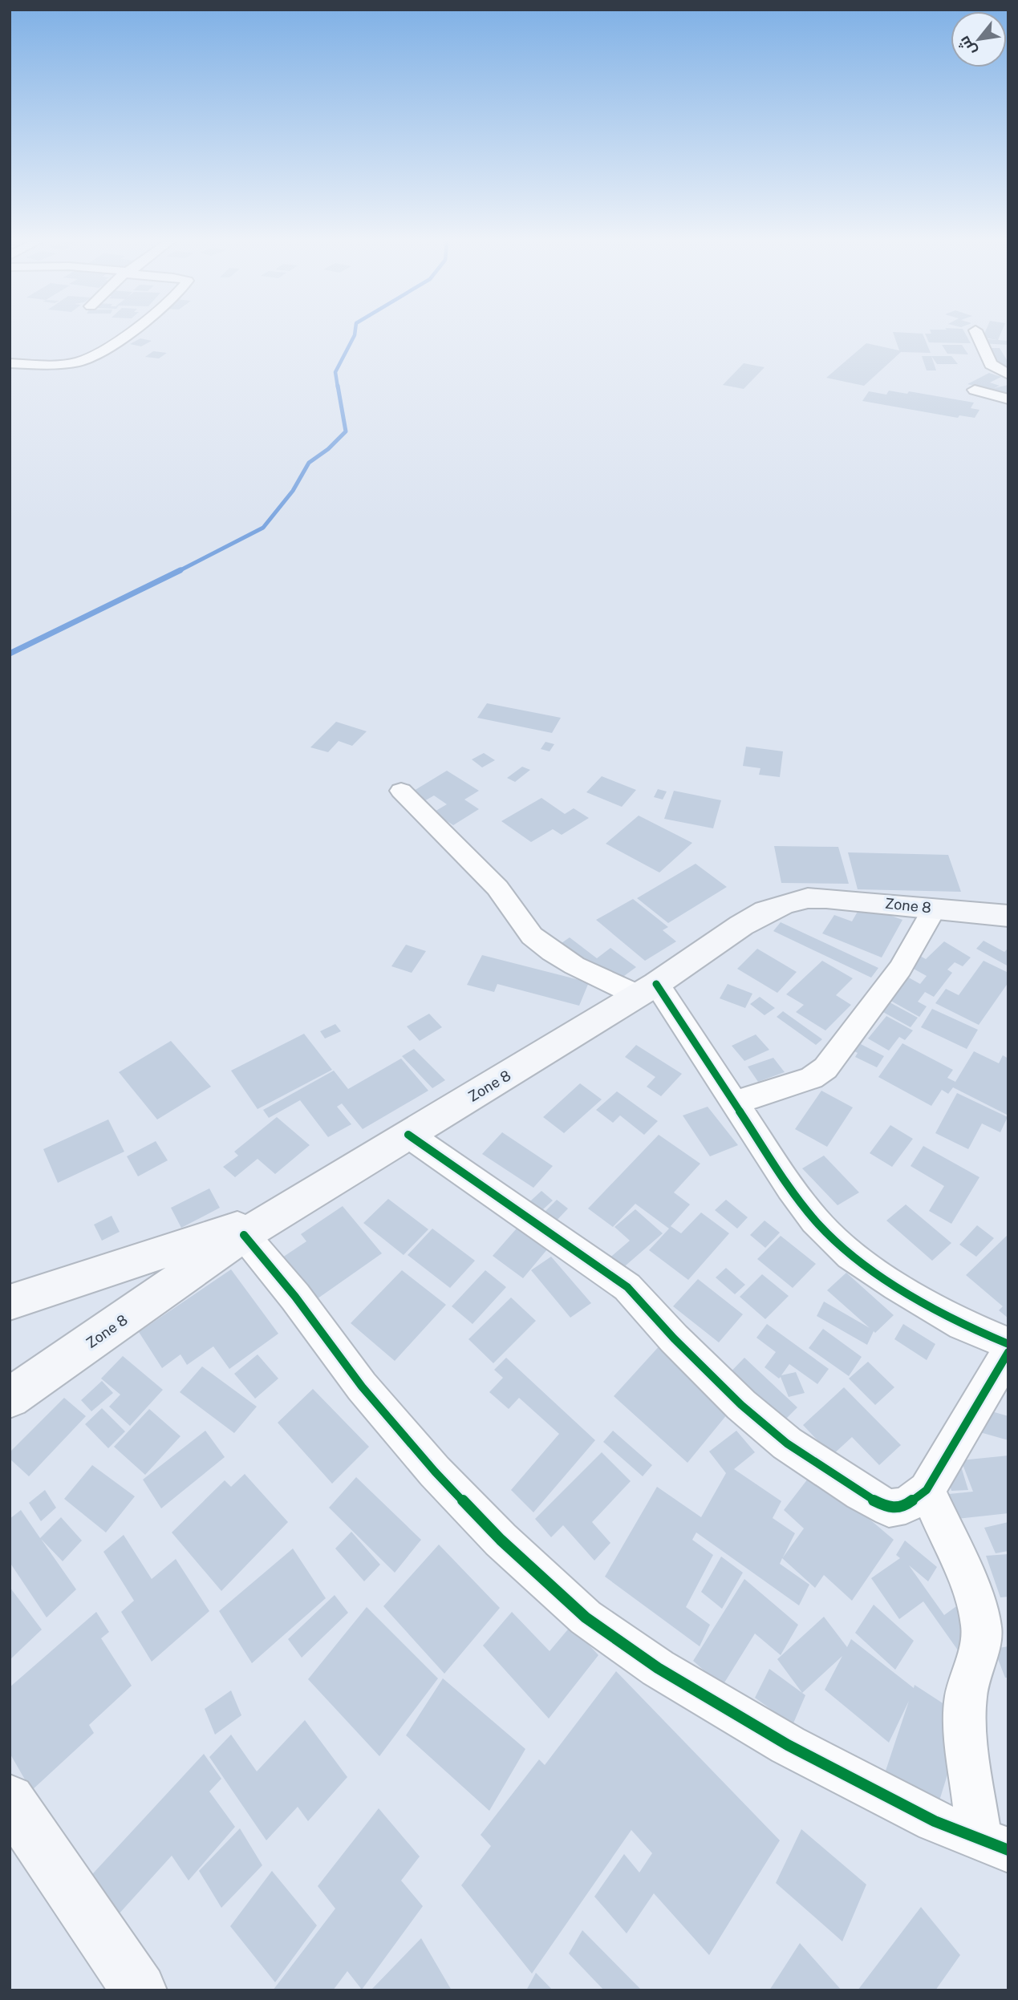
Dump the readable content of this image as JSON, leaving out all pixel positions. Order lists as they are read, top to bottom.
{
  "streets": {
    "main road": ["Zone 8"]
  },
  "north": "bottom left"
}
